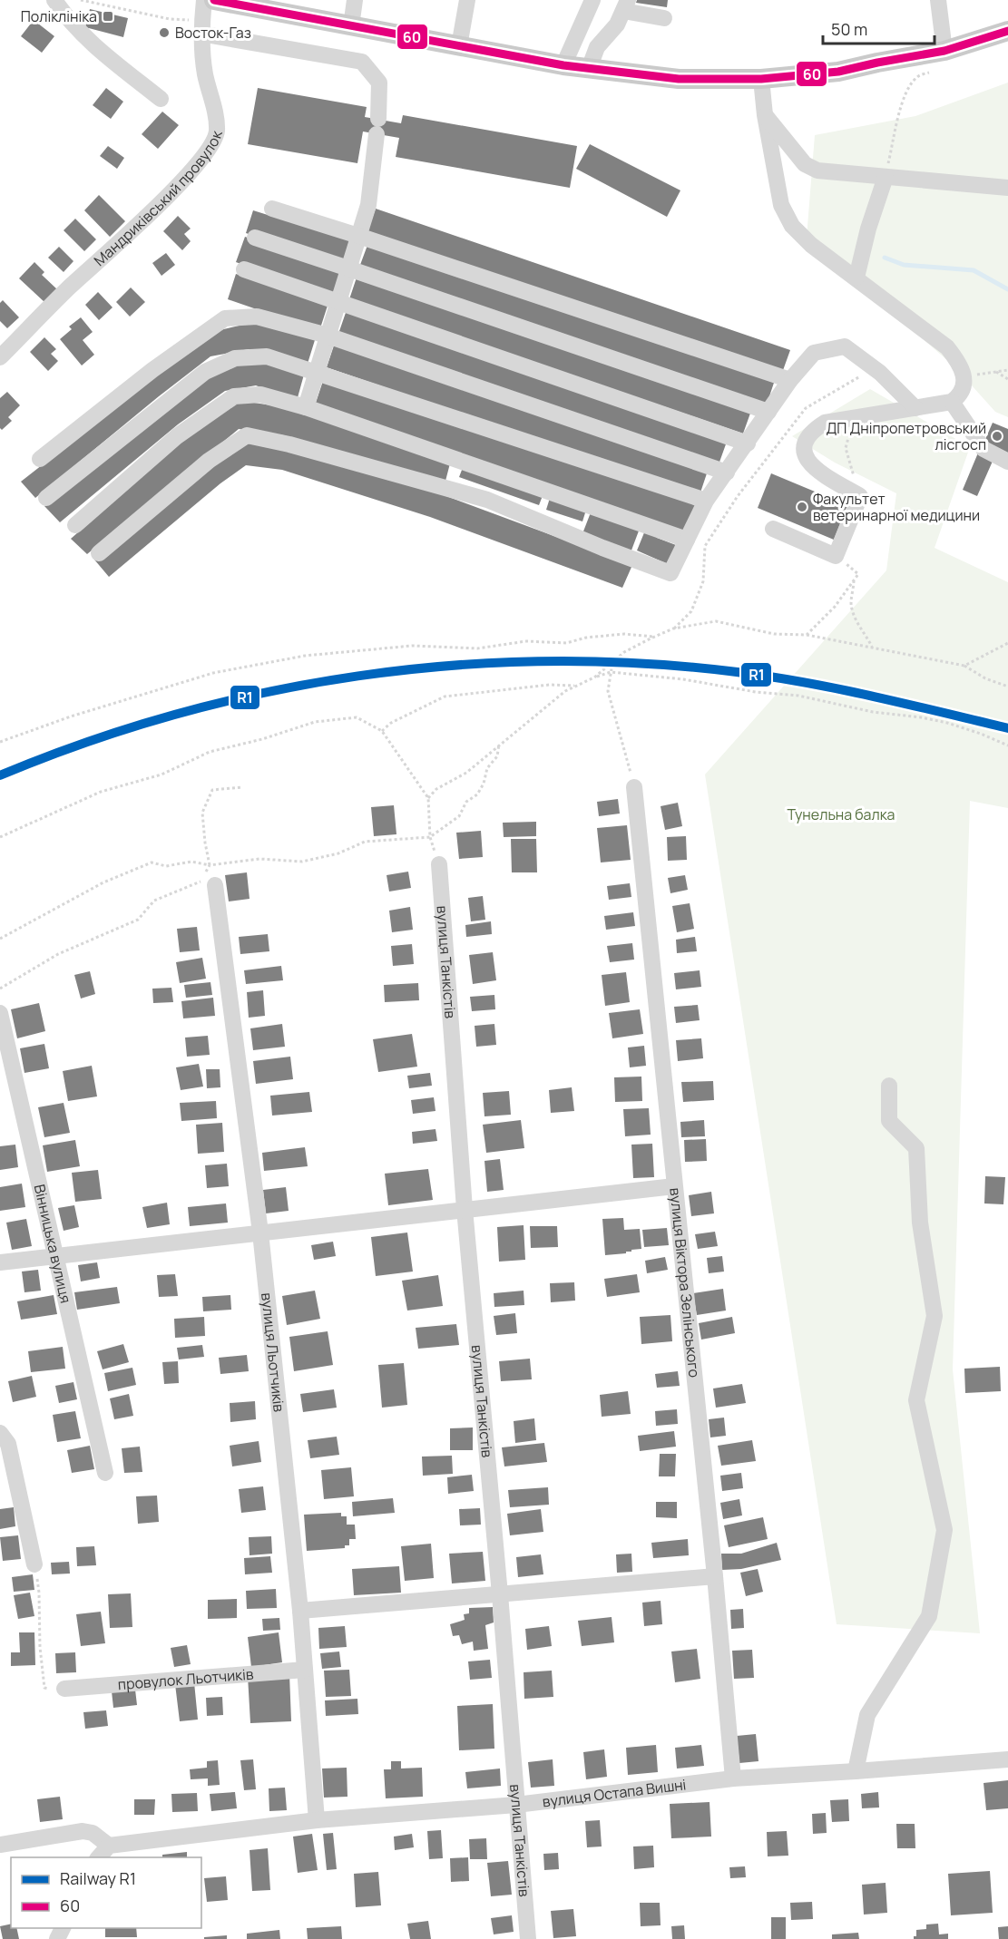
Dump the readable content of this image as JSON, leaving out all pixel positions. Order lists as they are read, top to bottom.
{
  "streets": {
    "street": [
      "Мандриківський провулок",
      "вулиця Танкістів",
      "Вінницька вулиця",
      "вулиця Віктора Зелінського",
      "вулиця Льотчиків",
      "провулок Льотчиків",
      "вулиця Остапа Вишні"
    ]
  },
  "crossings": [
    ["вулиця Танкістів", "вулиця Остапа Вишні"],
    ["вулиця Віктора Зелінського", "вулиця Остапа Вишні"],
    ["вулиця Льотчиків", "провулок Льотчиків"],
    ["вулиця Льотчиків", "вулиця Остапа Вишні"]
  ],
  "parks": ["Тунельна балка"],
  "places": {
    "transit": ["Поліклініка"],
    "other": ["Восток-Газ", "ДП Дніпропетровський лісгосп", "Факультет ветеринарної медицини"]
  },
  "lines": ["transit line 60", "rail line R1"],
  "legend": ["Railway R1", "60"],
  "scale_bar": "50 m"
}
